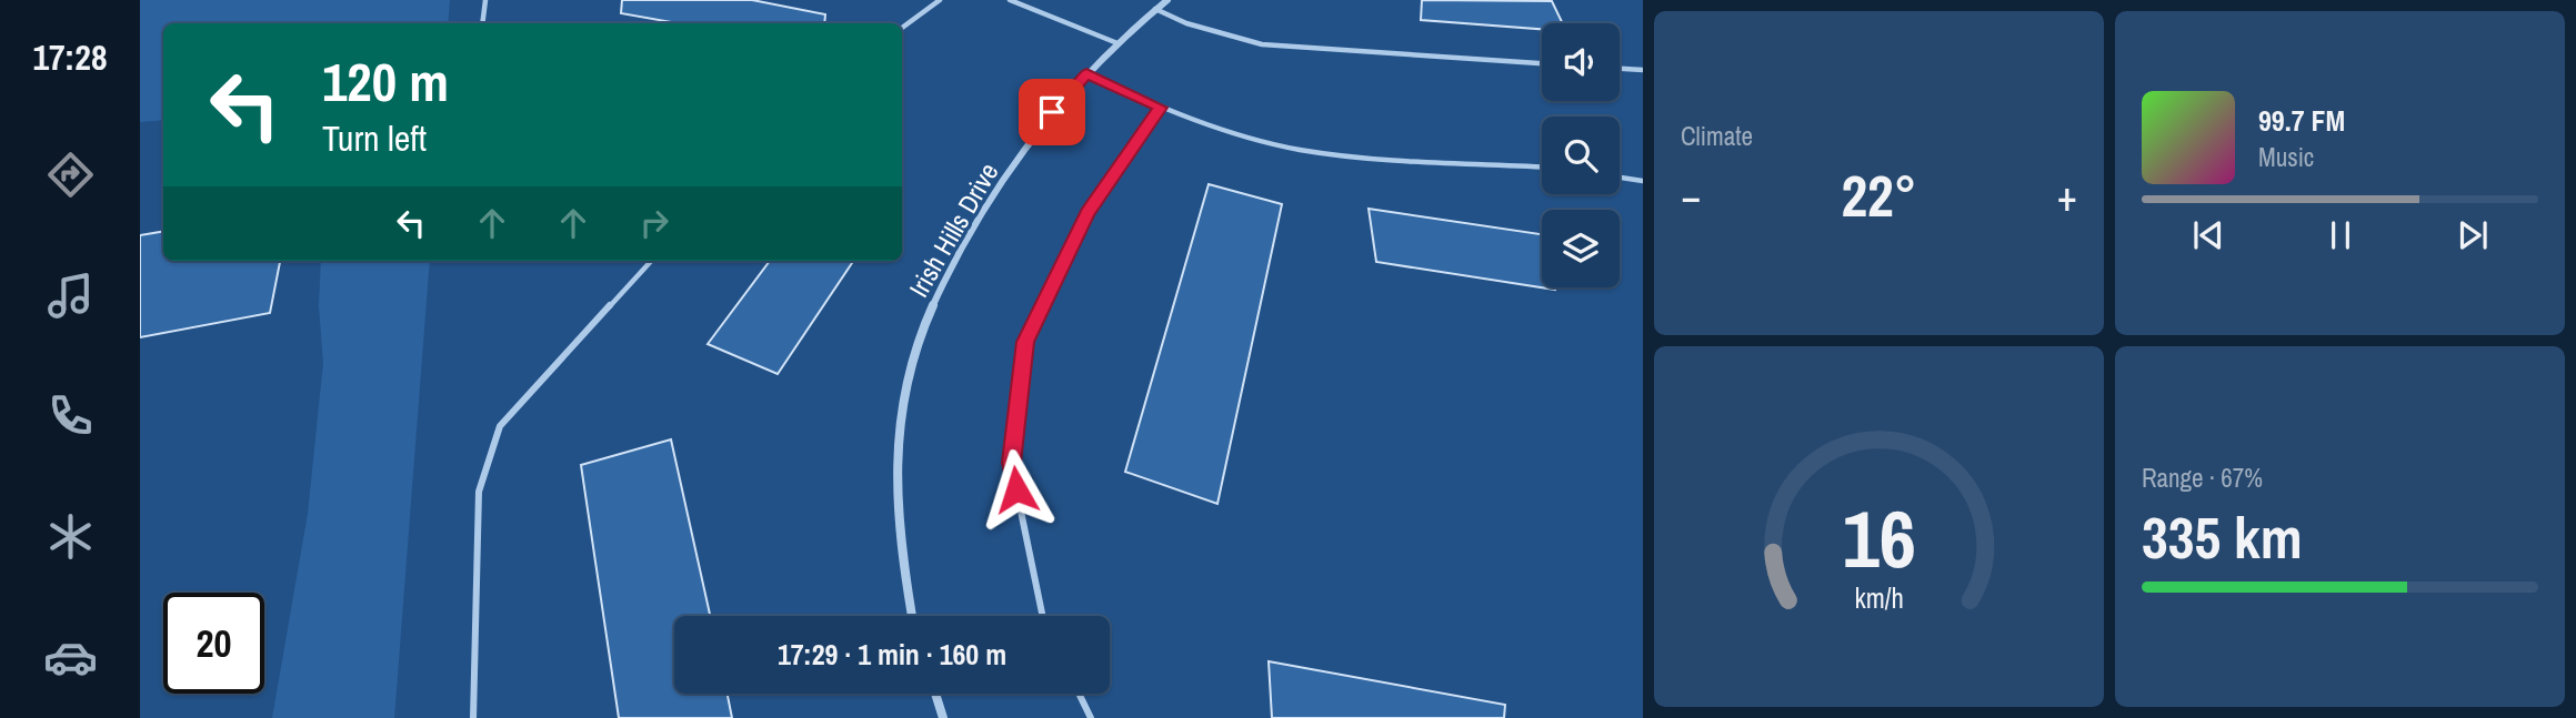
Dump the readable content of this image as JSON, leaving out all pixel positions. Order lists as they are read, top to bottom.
{
  "streets": {
    "street": ["Irish Hills Drive"]
  },
  "page": {
    "tabs": "17:28",
    "tile": [
      "Climate",
      ["Range · 67%", "335 km"]
    ],
    "turn": ["120 m", "Turn left"],
    "song": ["99.7 FM", "Music"],
    "heat": ["−", "22°", "+"],
    "limit": "20",
    "trip": "17:29 · 1 min · 160 m",
    "gauge": ["16", "km/h"]
  }
}
